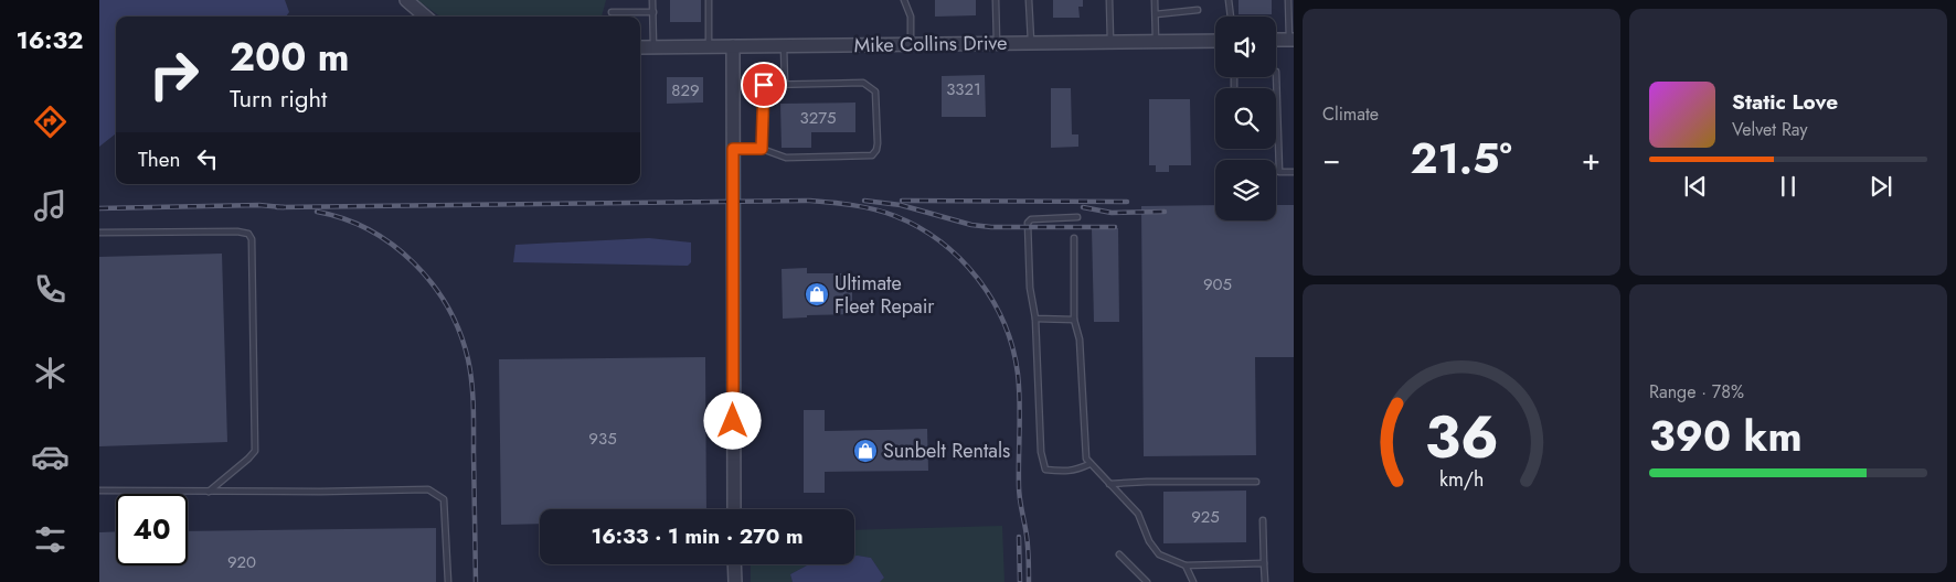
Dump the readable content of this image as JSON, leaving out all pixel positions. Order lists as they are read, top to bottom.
{
  "streets": {
    "street": ["Mike Collins Drive"]
  },
  "places": {
    "shop": ["Ultimate Fleet Repair", "Sunbelt Rentals"]
  },
  "house_numbers": [
    "3321",
    "829",
    "3275",
    "905",
    "935",
    "925",
    "920"
  ],
  "page": {
    "tabs": "16:32",
    "tile": [
      "Climate",
      ["Range · 78%", "390 km"]
    ],
    "turn": ["200 m", "Turn right"],
    "song": ["Static Love", "Velvet Ray"],
    "then": "Then",
    "heat": ["−", "21.5°", "+"],
    "limit": "40",
    "trip": "16:33 · 1 min · 270 m",
    "gauge": ["36", "km/h"]
  }
}
